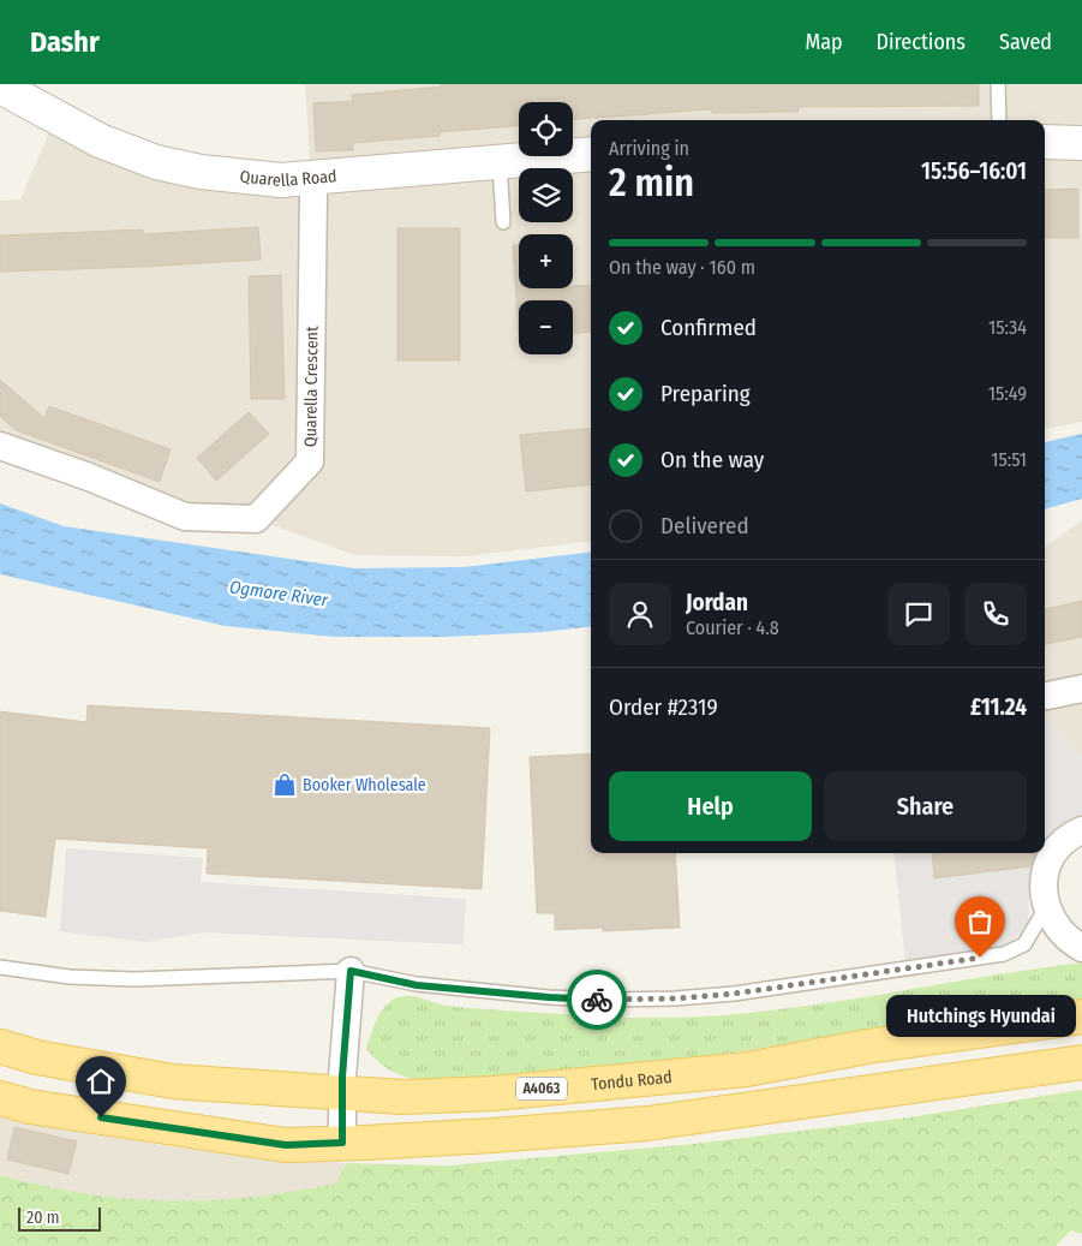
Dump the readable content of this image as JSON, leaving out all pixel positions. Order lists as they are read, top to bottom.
{
  "streets": {
    "main road": ["Tondu Road", "A4063"],
    "street": ["Quarella Road", "Quarella Crescent"]
  },
  "crossings": [
    ["Quarella Road", "Quarella Crescent"]
  ],
  "water": ["Ogmore River"],
  "places": {
    "shop": ["Booker Wholesale"],
    "other": ["Hutchings Hyundai"]
  },
  "scale_bar": "20 m",
  "page": {
    "header": "Dashr",
    "nav": ["Map", "Directions", "Saved"],
    "map_buttons": ["+", "−"],
    "heading": ["2 min", "Arriving in", "15:56–16:01"],
    "panel": [
      "Jordan",
      "Courier · 4.8",
      "Order #2319",
      "£11.24"
    ],
    "bar": "On the way · 160 m",
    "list": [
      ["Confirmed", "15:34"],
      ["Preparing", "15:49"],
      ["On the way", "15:51"],
      "Delivered"
    ],
    "buttons": ["Help", "Share"],
    "bubble": "Hutchings Hyundai",
    "scale": "20 m"
  }
}
